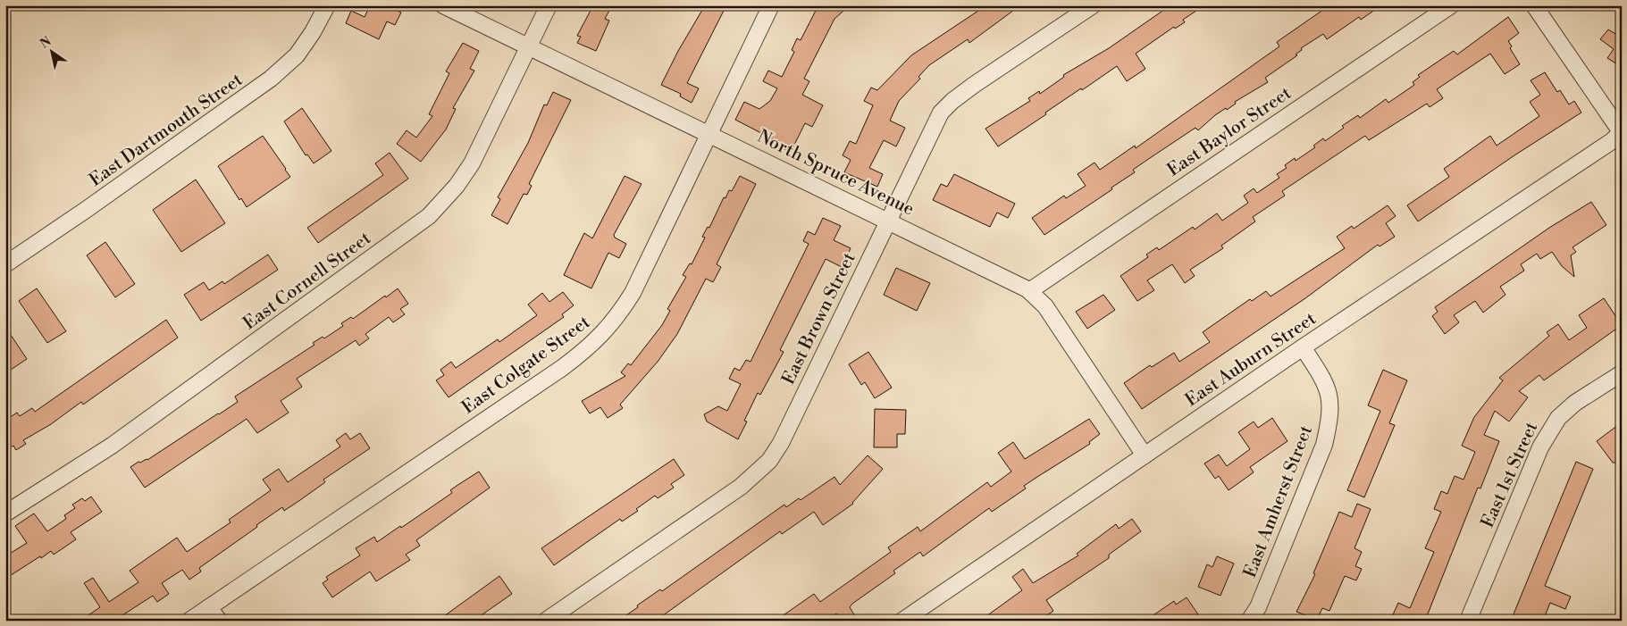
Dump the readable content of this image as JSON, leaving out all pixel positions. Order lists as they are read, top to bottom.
{
  "streets": {
    "street": [
      "East Dartmouth Street",
      "East Baylor Street",
      "North Spruce Avenue",
      "East Cornell Street",
      "East Brown Street",
      "East Auburn Street",
      "East Colgate Street",
      "East 1st Street",
      "East Amherst Street"
    ]
  },
  "crossings": [
    ["East Baylor Street", "North Spruce Avenue"],
    ["North Spruce Avenue", "East Cornell Street"],
    ["North Spruce Avenue", "East Brown Street"],
    ["North Spruce Avenue", "East Auburn Street"],
    ["North Spruce Avenue", "East Colgate Street"],
    ["East Auburn Street", "East Amherst Street"]
  ],
  "north": "top left"
}
